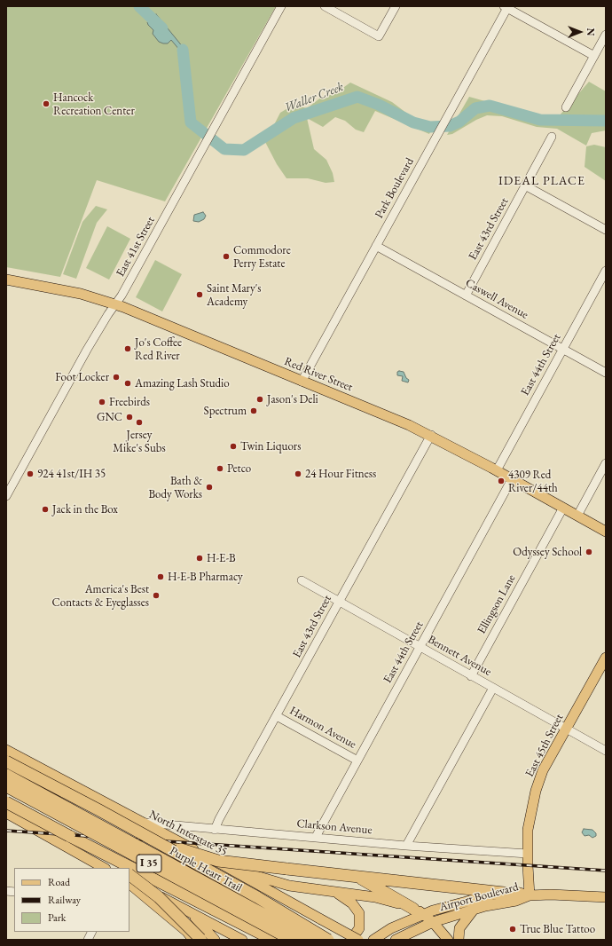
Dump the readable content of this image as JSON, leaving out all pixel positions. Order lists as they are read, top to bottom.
{
  "streets": {
    "highway": ["I 35", "Purple Heart Trail"],
    "main road": [
      "Red River Street",
      "East 45th Street",
      "North Interstate 35",
      "Airport Boulevard"
    ],
    "street": [
      "Park Boulevard",
      "East 43rd Street",
      "East 41st Street",
      "Caswell Avenue",
      "East 44th Street",
      "Ellingson Lane",
      "Bennett Avenue",
      "Harmon Avenue",
      "Clarkson Avenue"
    ]
  },
  "crossings": [
    ["Park Boulevard", "Caswell Avenue"],
    ["Park Boulevard", "Red River Street"],
    ["East 43rd Street", "Caswell Avenue"],
    ["East 43rd Street", "Red River Street"],
    ["East 43rd Street", "Bennett Avenue"],
    ["East 43rd Street", "Harmon Avenue"],
    ["East 43rd Street", "Clarkson Avenue"],
    ["East 41st Street", "Red River Street"],
    ["Caswell Avenue", "East 44th Street"],
    ["East 44th Street", "Red River Street"],
    ["East 44th Street", "Bennett Avenue"],
    ["East 44th Street", "Harmon Avenue"],
    ["East 44th Street", "Clarkson Avenue"],
    ["Red River Street", "Ellingson Lane"],
    ["Ellingson Lane", "Bennett Avenue"],
    ["Bennett Avenue", "East 45th Street"],
    ["East 45th Street", "Clarkson Avenue"],
    ["East 45th Street", "Airport Boulevard"],
    ["Clarkson Avenue", "North Interstate 35"],
    ["North Interstate 35", "Purple Heart Trail"]
  ],
  "districts": ["IDEAL PLACE"],
  "water": ["Waller Creek"],
  "places": [
    "Hancock Recreation Center",
    "Commodore Perry Estate",
    "Saint Mary's Academy",
    "Jo's Coffee Red River",
    "Foot Locker",
    "Amazing Lash Studio",
    "Jason's Deli",
    "Freebirds",
    "Spectrum",
    "GNC",
    "Jersey Mike's Subs",
    "Twin Liquors",
    "Petco",
    "924 41st/IH 35",
    "24 Hour Fitness",
    "4309 Red River/44th",
    "Bath & Body Works",
    "Jack in the Box",
    "Odyssey School",
    "H-E-B",
    "H-E-B Pharmacy",
    "America's Best Contacts & Eyeglasses",
    "True Blue Tattoo"
  ],
  "legend": ["Road", "Railway", "Park"],
  "north": "right"
}
